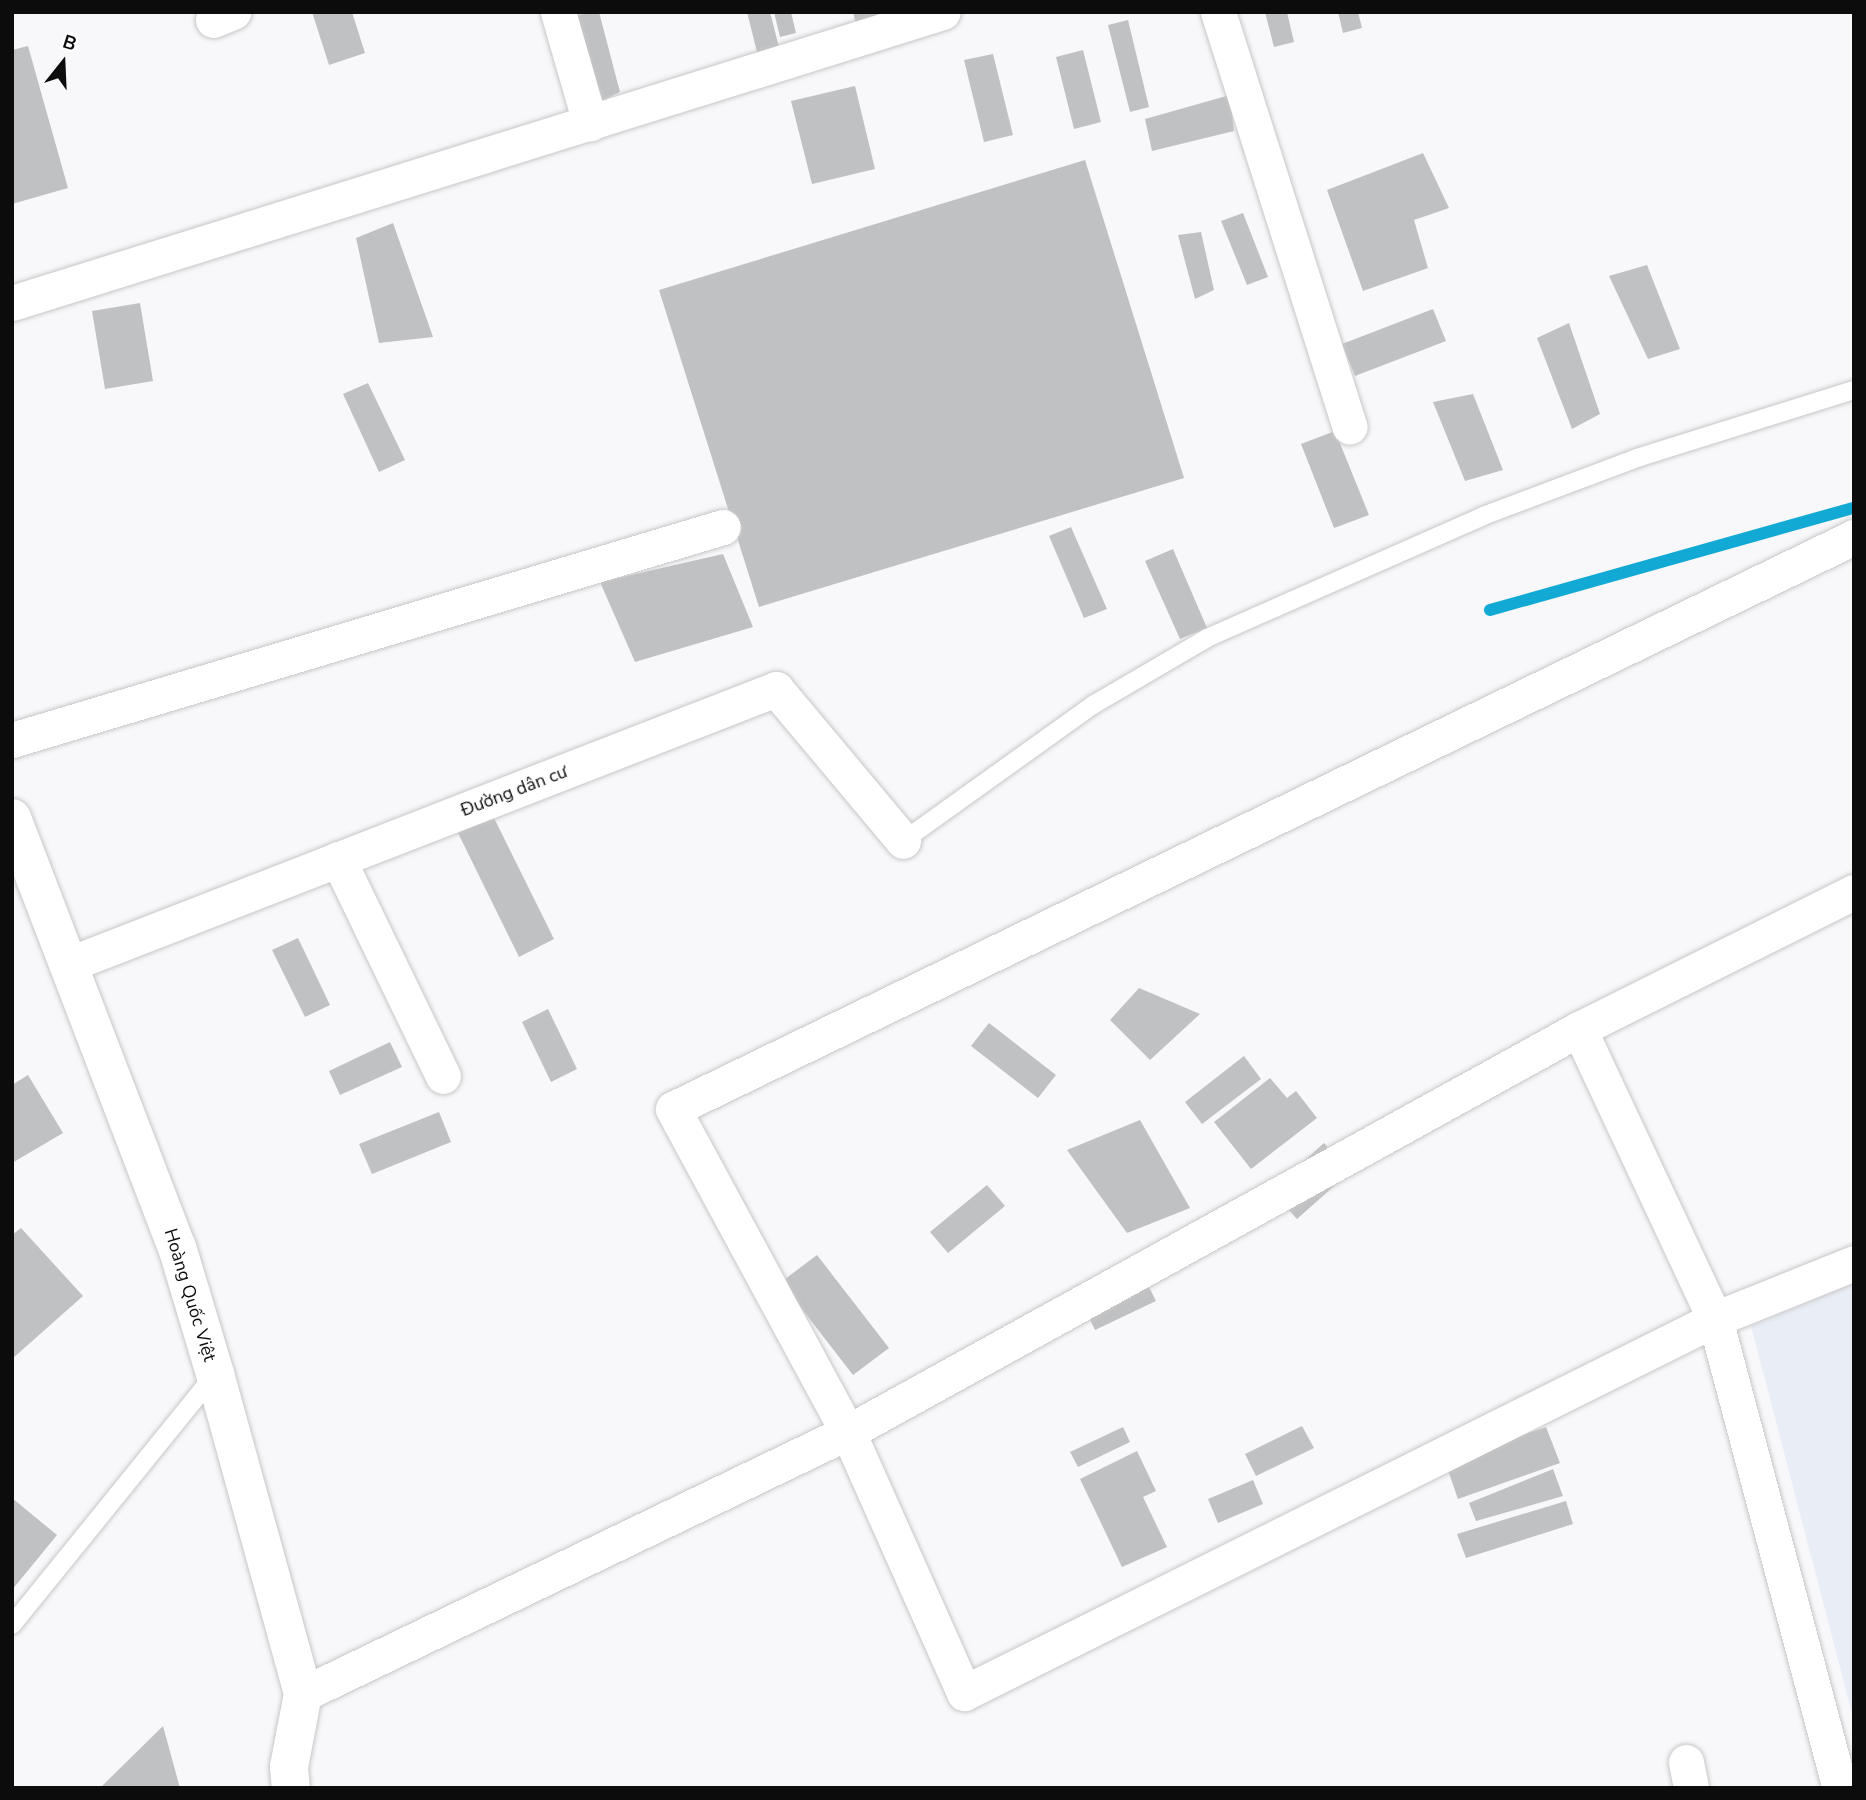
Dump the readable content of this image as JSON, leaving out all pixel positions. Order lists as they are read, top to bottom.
{
  "streets": {
    "street": ["Đường dân cư", "Hoàng Quốc Việt"]
  },
  "crossings": [
    ["Đường dân cư", "Hoàng Quốc Việt"]
  ],
  "north": "top"
}
